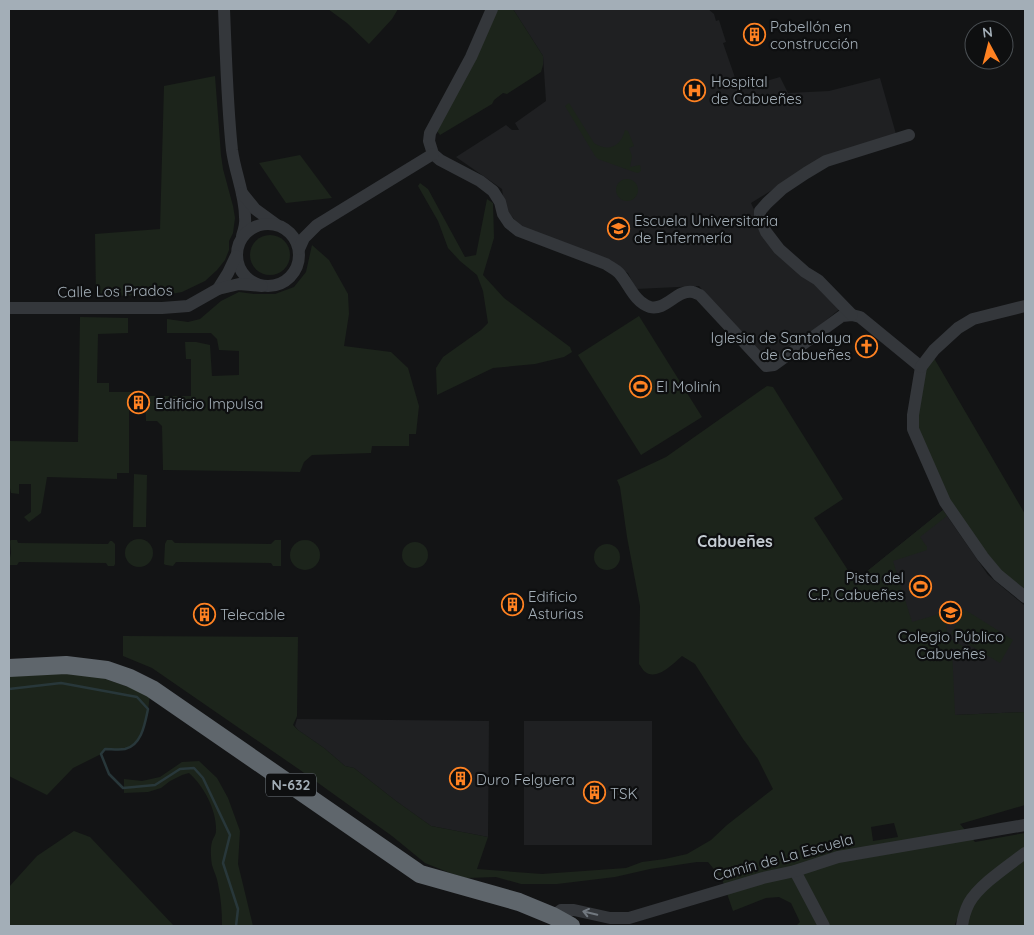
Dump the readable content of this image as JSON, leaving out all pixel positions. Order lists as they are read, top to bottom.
{
  "streets": {
    "highway": ["N-632"],
    "street": ["Calle Los Prados", "Camín de La Escuela"]
  },
  "crossings": [
    ["N-632", "Camín de La Escuela"]
  ],
  "districts": ["Cabueñes"],
  "places": {
    "building": [
      "Pabellón en construcción",
      "Edificio Impulsa",
      "Edificio Asturias",
      "Telecable",
      "Duro Felguera",
      "TSK"
    ],
    "hospital": ["Hospital de Cabueñes"],
    "school or university": ["Escuela Universitaria de Enfermería", "Colegio Público Cabueñes"],
    "church": ["Iglesia de Santolaya de Cabueñes"],
    "sports": ["El Molinín", "Pista del C.P. Cabueñes"]
  },
  "north": "top"
}
